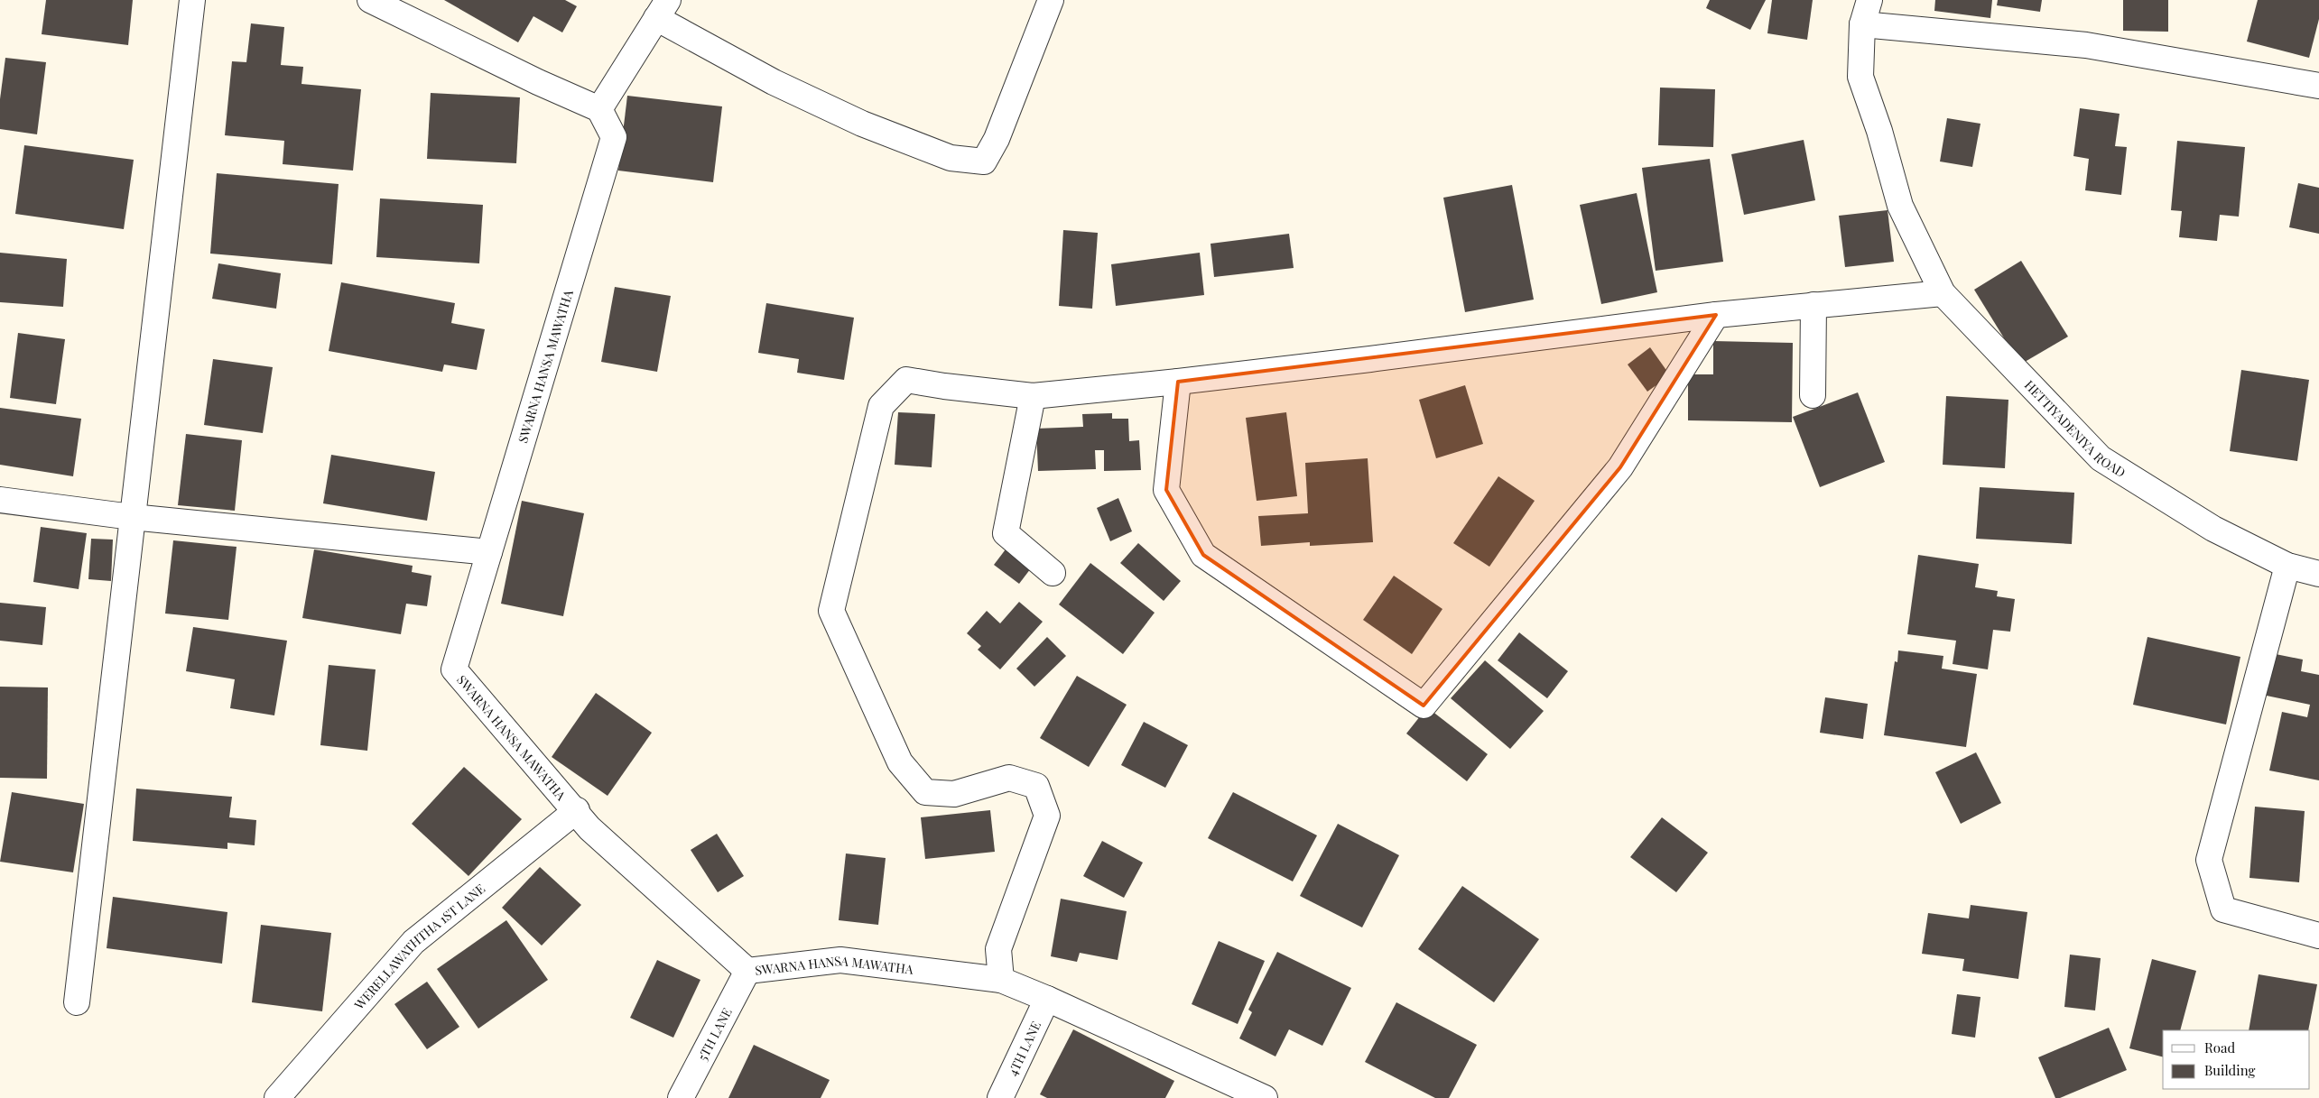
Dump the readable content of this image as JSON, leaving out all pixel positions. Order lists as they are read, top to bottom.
{
  "streets": {
    "street": [
      "SWARNA HANSA MAWATHA",
      "HETTIYADENIYA ROAD",
      "WERELLAWATHTHA 1ST LANE",
      "5TH LANE",
      "4TH LANE"
    ]
  },
  "crossings": [
    ["SWARNA HANSA MAWATHA", "WERELLAWATHTHA 1ST LANE"],
    ["SWARNA HANSA MAWATHA", "5TH LANE"],
    ["SWARNA HANSA MAWATHA", "4TH LANE"]
  ],
  "legend": ["Road", "Building"]
}
